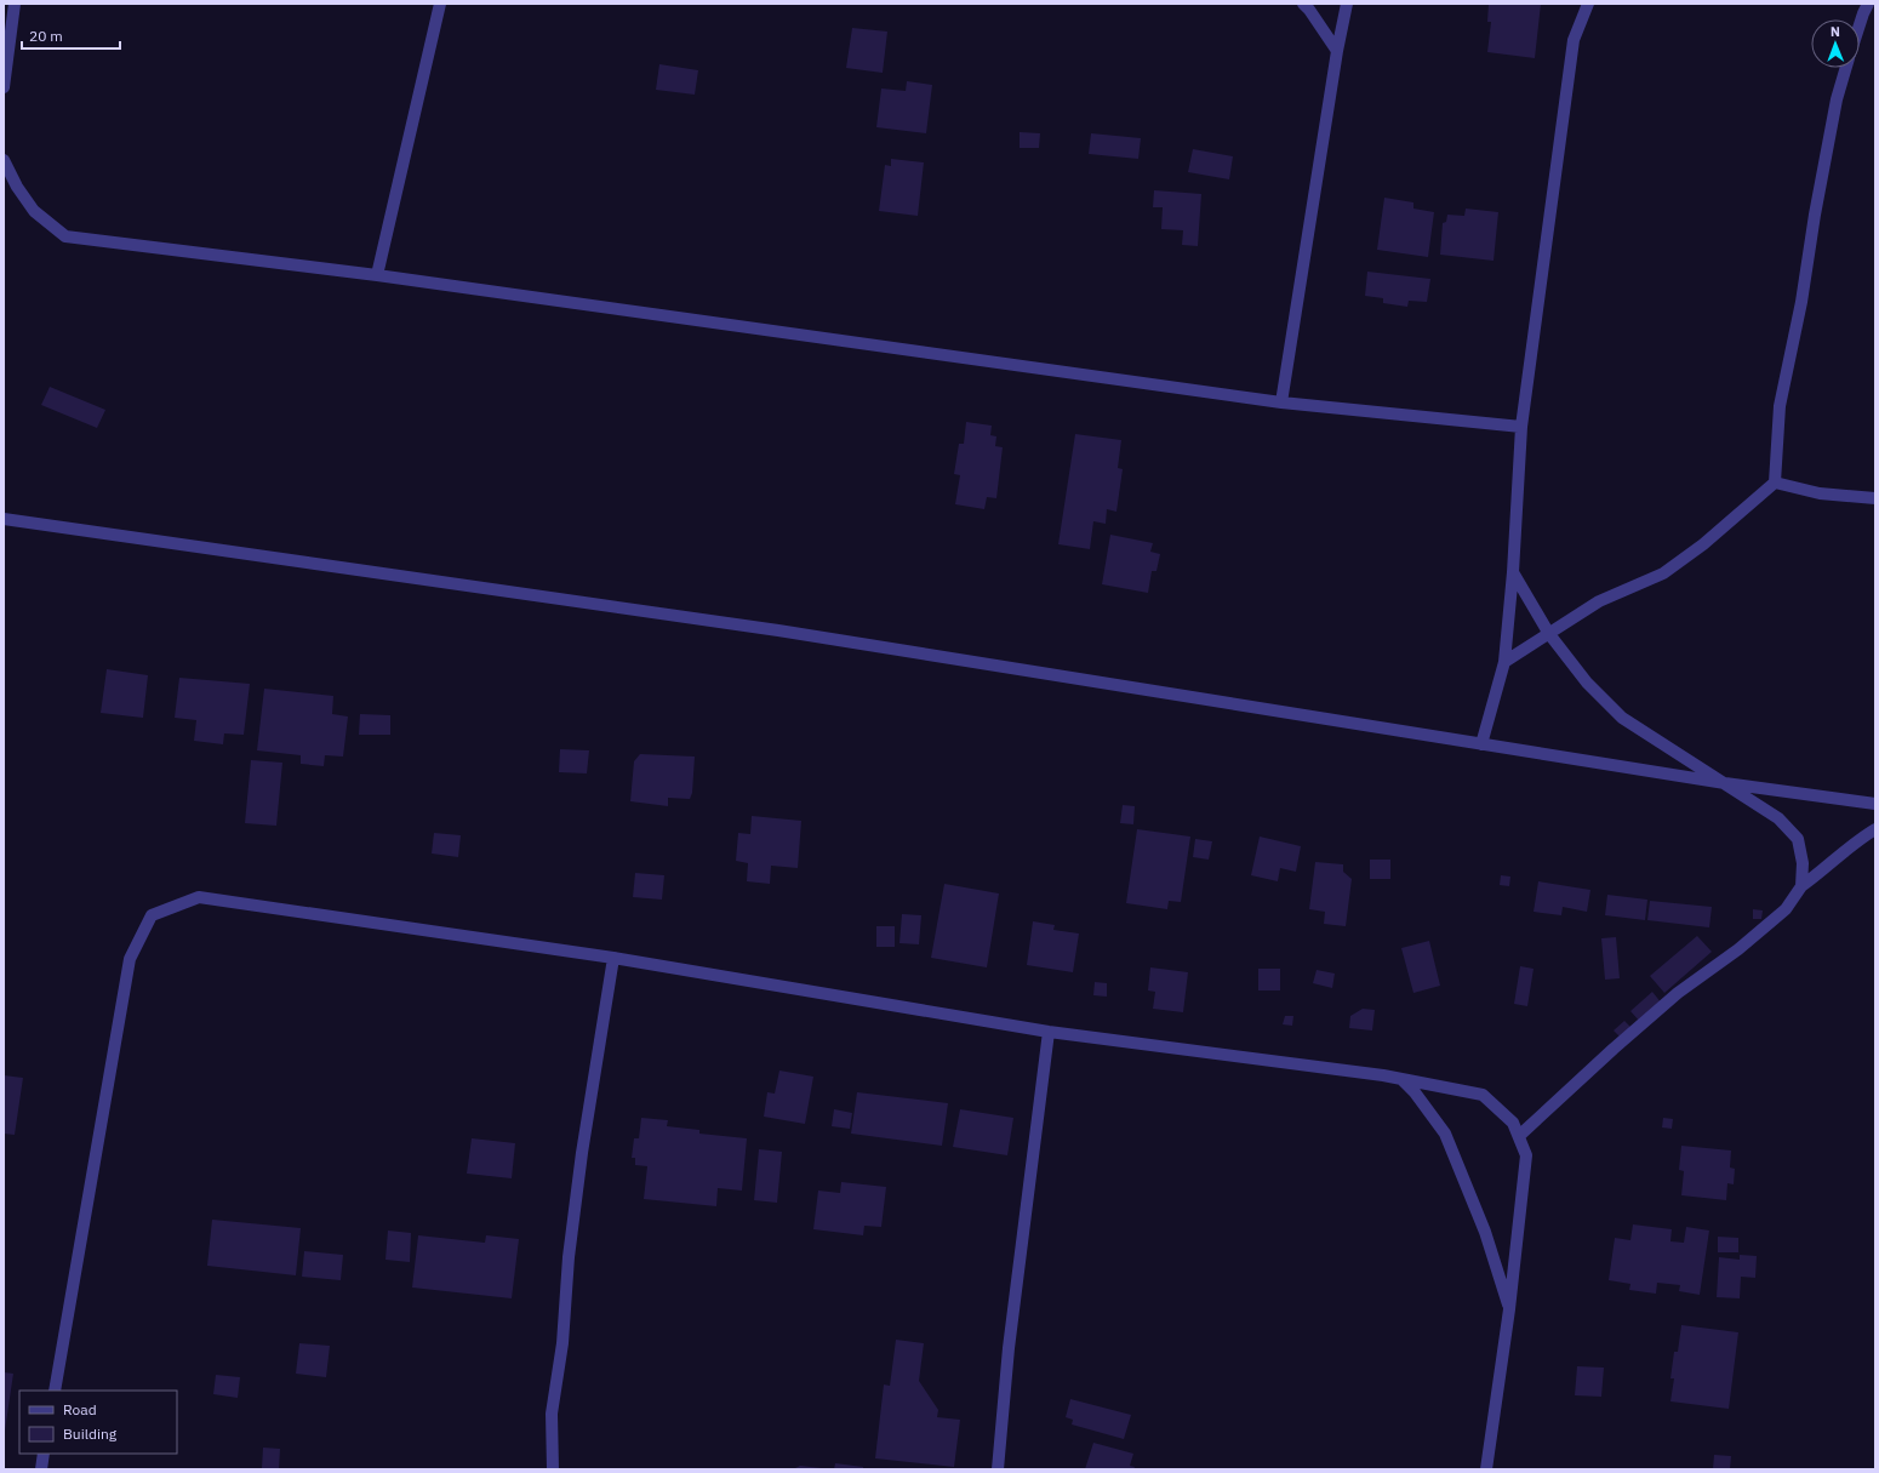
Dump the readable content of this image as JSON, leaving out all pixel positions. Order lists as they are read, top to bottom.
{
  "legend": ["Road", "Building"],
  "scale_bar": "20 m",
  "north": "top"
}
